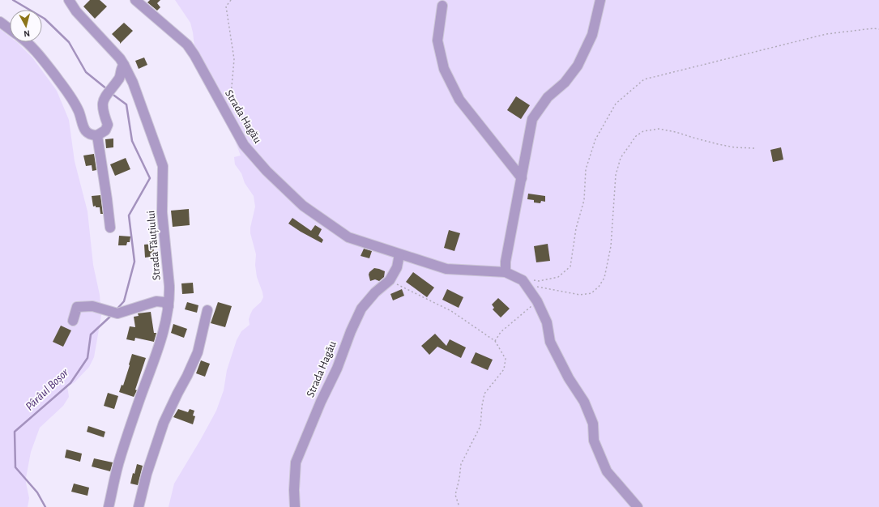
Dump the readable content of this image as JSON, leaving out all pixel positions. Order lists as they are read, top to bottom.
{
  "streets": {
    "street": ["Strada Hagău", "Strada Tăuțiului"]
  },
  "water": ["Pârâul Boșor"],
  "north": "bottom"
}
